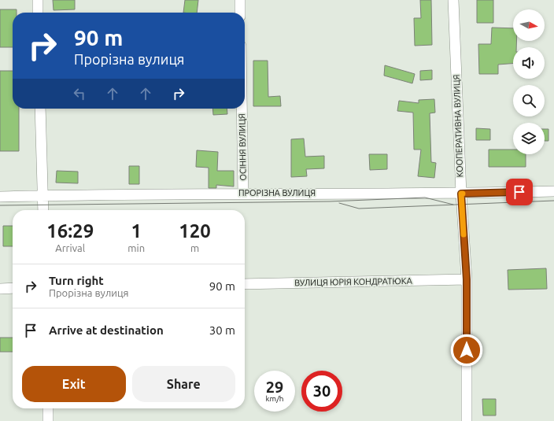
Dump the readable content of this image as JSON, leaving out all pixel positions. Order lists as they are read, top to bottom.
{
  "streets": {
    "street": [
      "КООПЕРАТИВНА ВУЛИЦЯ",
      "ОСІННЯ ВУЛИЦЯ",
      "ПРОРІЗНА ВУЛИЦЯ",
      "ВУЛИЦЯ ЮРІЯ КОНДРАТЮКА"
    ]
  },
  "crossings": [
    ["КООПЕРАТИВНА ВУЛИЦЯ", "ПРОРІЗНА ВУЛИЦЯ"],
    ["КООПЕРАТИВНА ВУЛИЦЯ", "ВУЛИЦЯ ЮРІЯ КОНДРАТЮКА"],
    ["ОСІННЯ ВУЛИЦЯ", "ПРОРІЗНА ВУЛИЦЯ"]
  ],
  "north": "right",
  "page": {
    "turn": ["90 m", "Прорізна вулиця"],
    "eta": [
      "16:29",
      "Arrival",
      "1",
      "min",
      "120",
      "m"
    ],
    "list": [
      {
        "name": "Turn right",
        "note": "Прорізна вулиця",
        "value": "90 m"
      },
      {
        "name": "Arrive at destination",
        "value": "30 m"
      }
    ],
    "buttons": ["Exit", "Share"],
    "speed": "29 km/h",
    "limit": "30"
  }
}
